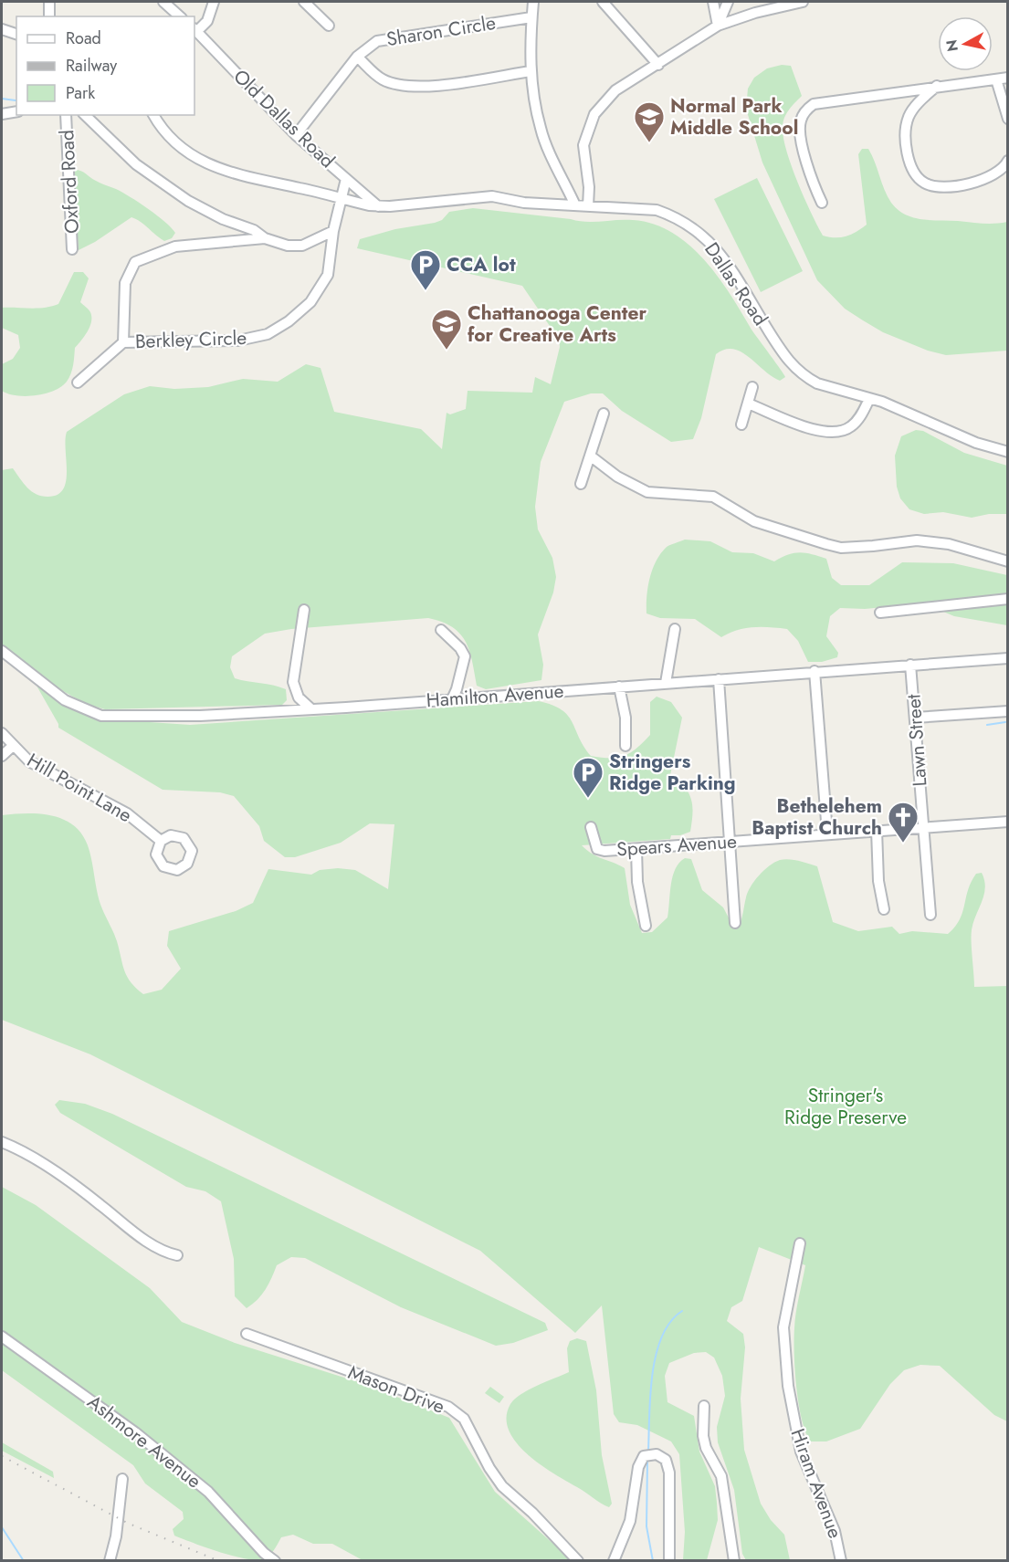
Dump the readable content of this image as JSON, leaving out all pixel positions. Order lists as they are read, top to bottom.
{
  "streets": {
    "street": [
      "Sharon Circle",
      "Old Dallas Road",
      "Oxford Road",
      "Dallas Road",
      "Berkley Circle",
      "Hamilton Avenue",
      "Lawn Street",
      "Hill Point Lane",
      "Spears Avenue",
      "Mason Drive",
      "Ashmore Avenue",
      "Hiram Avenue"
    ]
  },
  "crossings": [
    ["Sharon Circle", "Old Dallas Road"],
    ["Old Dallas Road", "Dallas Road"],
    ["Old Dallas Road", "Berkley Circle"],
    ["Dallas Road", "Berkley Circle"],
    ["Hamilton Avenue", "Lawn Street"],
    ["Lawn Street", "Spears Avenue"]
  ],
  "parks": ["Stringer's Ridge Preserve"],
  "places": {
    "school or university": ["Normal Park Middle School", "Chattanooga Center for Creative Arts"],
    "parking": ["CCA lot", "Stringers Ridge Parking"],
    "church": ["Bethelehem Baptist Church"]
  },
  "legend": ["Road", "Railway", "Park"],
  "north": "left"
}
